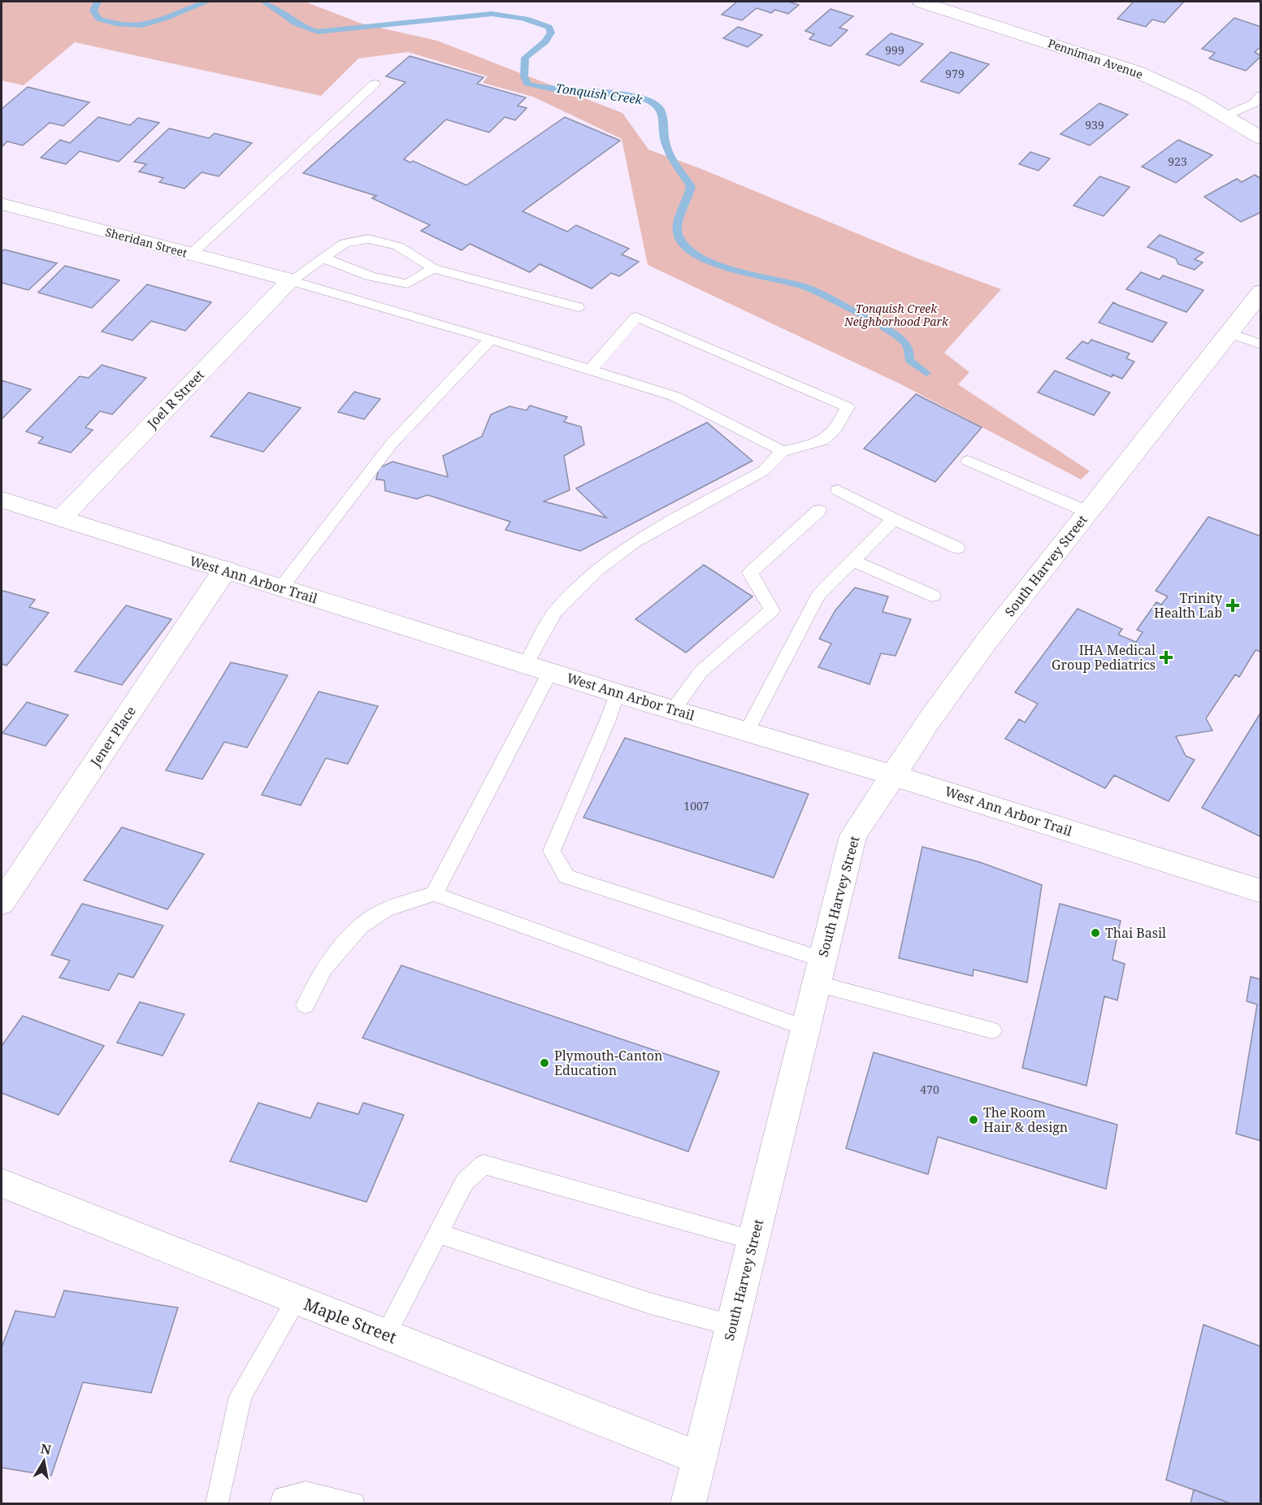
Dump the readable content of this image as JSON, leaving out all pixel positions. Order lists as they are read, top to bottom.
{
  "streets": {
    "street": [
      "Penniman Avenue",
      "Sheridan Street",
      "Joel R Street",
      "South Harvey Street",
      "West Ann Arbor Trail",
      "Jener Place",
      "Maple Street"
    ]
  },
  "crossings": [
    ["Sheridan Street", "Joel R Street"],
    ["Joel R Street", "West Ann Arbor Trail"],
    ["South Harvey Street", "West Ann Arbor Trail"],
    ["South Harvey Street", "Maple Street"],
    ["West Ann Arbor Trail", "Jener Place"]
  ],
  "water": ["Tonquish Creek"],
  "parks": ["Tonquish Creek Neighborhood Park"],
  "places": {
    "health": ["Trinity Health Lab", "IHA Medical Group Pediatrics"],
    "other": ["Thai Basil", "Plymouth-Canton Education", "The Room Hair & design"]
  },
  "house_numbers": [
    "999",
    "979",
    "939",
    "923",
    "1007",
    "470"
  ],
  "north": "top"
}
